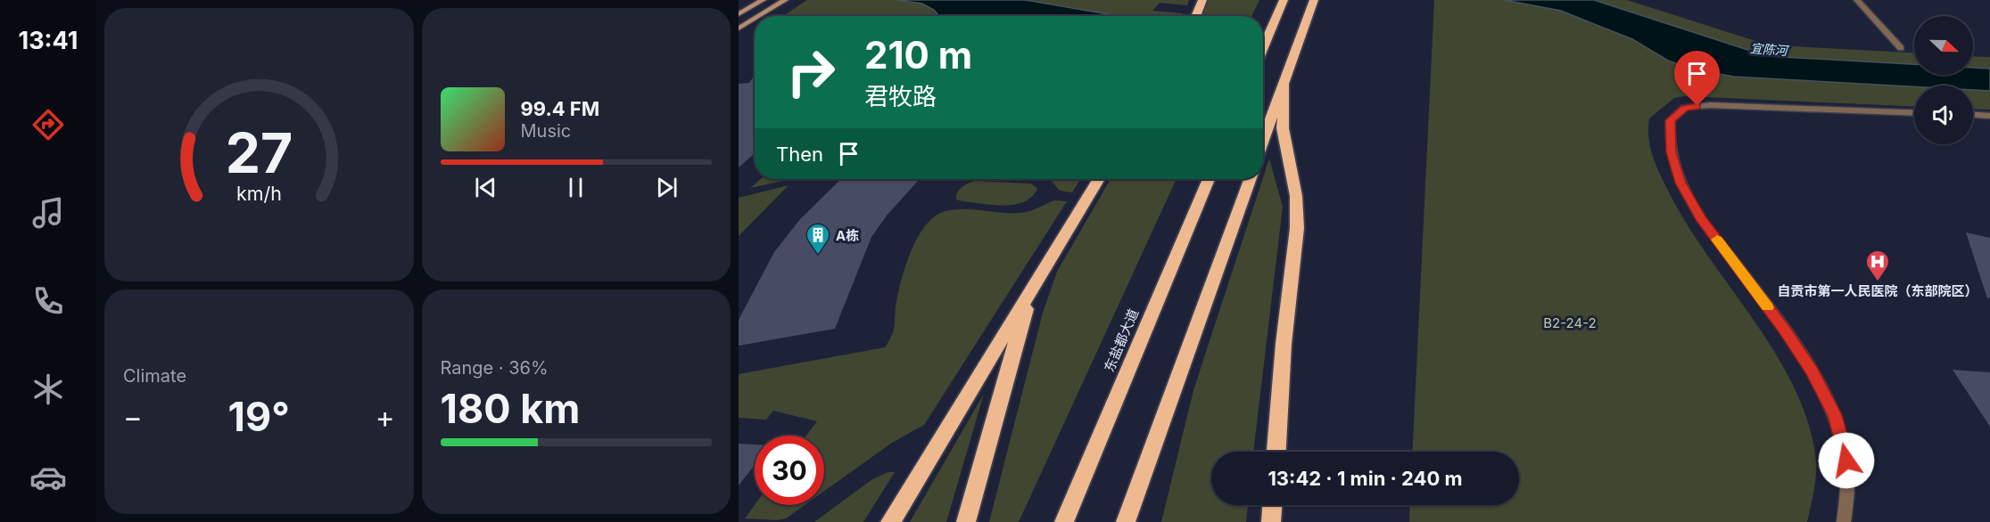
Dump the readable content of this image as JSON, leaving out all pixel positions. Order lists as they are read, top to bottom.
{
  "streets": {
    "highway": ["东盐都大道"]
  },
  "water": ["宜陈河"],
  "parks": ["B2-24-2"],
  "places": {
    "building": ["A栋"],
    "hospital": ["自贡市第一人民医院（东部院区）"]
  },
  "north": "right",
  "page": {
    "tabs": "13:41",
    "turn": ["210 m", "君牧路"],
    "song": ["99.4 FM", "Music"],
    "then": "Then",
    "tile": [
      "Climate",
      ["Range · 36%", "180 km"]
    ],
    "heat": ["−", "19°", "+"],
    "limit": "30",
    "trip": "13:42 · 1 min · 240 m",
    "gauge": ["27", "km/h"]
  }
}
